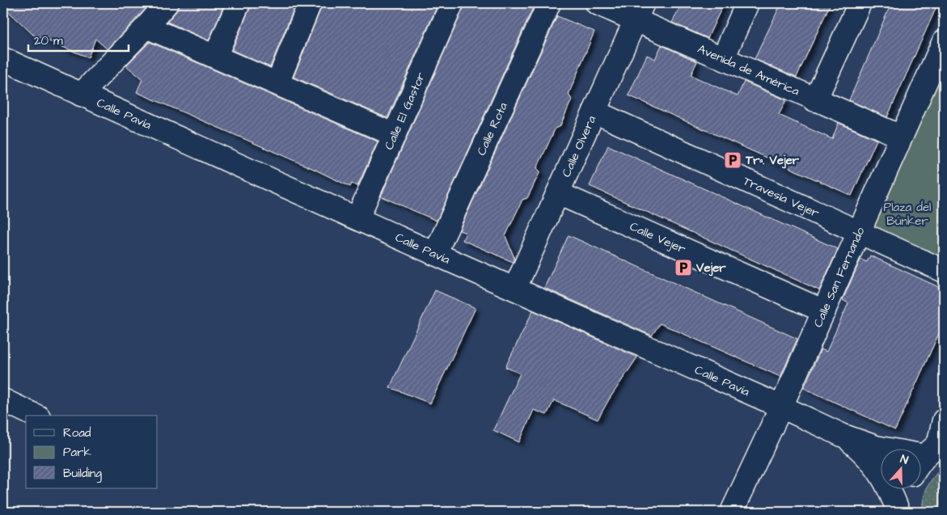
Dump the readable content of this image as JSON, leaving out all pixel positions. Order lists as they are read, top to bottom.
{
  "streets": {
    "street": [
      "Avenida de América",
      "Calle El Gastor",
      "Calle Pavía",
      "Calle Rota",
      "Calle Olvera",
      "Travesía Vejer",
      "Calle Vejer",
      "Calle San Fernando"
    ]
  },
  "crossings": [
    ["Avenida de América", "Calle Olvera"],
    ["Avenida de América", "Calle San Fernando"],
    ["Calle El Gastor", "Calle Pavía"],
    ["Calle Pavía", "Calle Rota"],
    ["Calle Pavía", "Calle Olvera"],
    ["Calle Pavía", "Calle San Fernando"],
    ["Calle Olvera", "Travesía Vejer"],
    ["Calle Olvera", "Calle Vejer"],
    ["Travesía Vejer", "Calle San Fernando"],
    ["Calle Vejer", "Calle San Fernando"]
  ],
  "parks": ["Plaza del Búnker"],
  "places": {
    "parking": ["Trª. Vejer", "Vejer"]
  },
  "legend": ["Road", "Park", "Building"],
  "scale_bar": "20 m",
  "north": "top"
}
